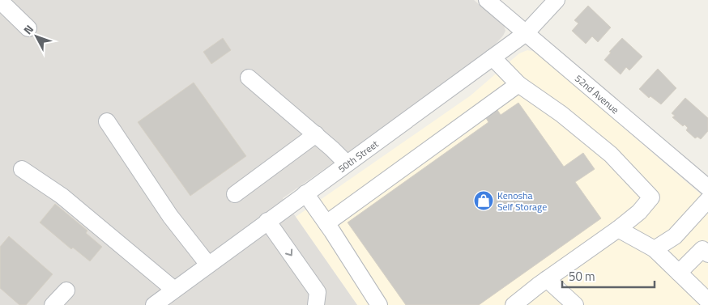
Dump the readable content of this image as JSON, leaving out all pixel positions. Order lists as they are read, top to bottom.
{
  "streets": {
    "street": ["52nd Avenue", "50th Street"]
  },
  "crossings": [
    ["52nd Avenue", "50th Street"]
  ],
  "places": {
    "shop": ["Kenosha Self Storage"]
  },
  "scale_bar": "50 m",
  "north": "top left"
}
